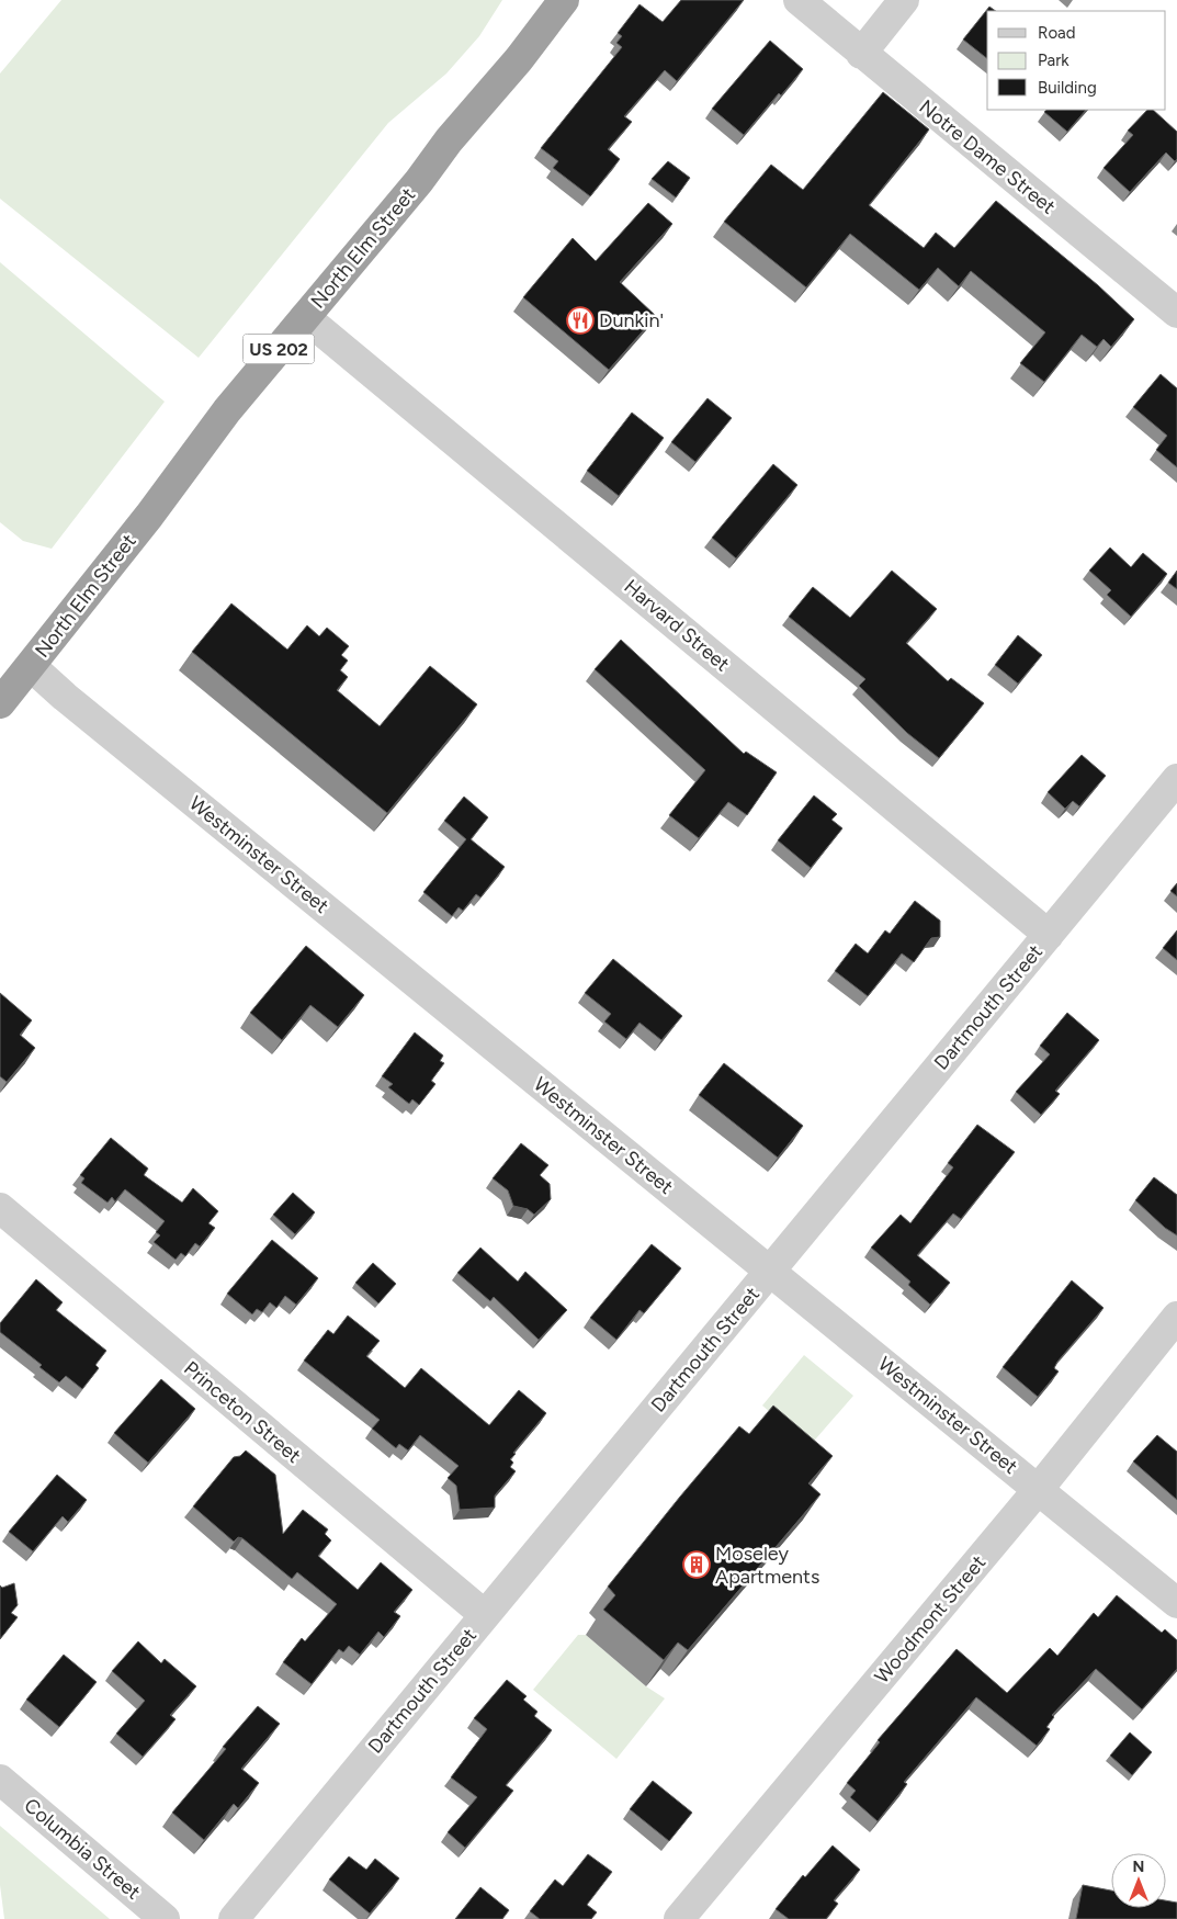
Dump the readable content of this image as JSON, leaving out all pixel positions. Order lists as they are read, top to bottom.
{
  "streets": {
    "highway": ["North Elm Street", "US 202"],
    "street": [
      "Notre Dame Street",
      "Harvard Street",
      "Westminster Street",
      "Dartmouth Street",
      "Princeton Street",
      "Woodmont Street",
      "Columbia Street"
    ]
  },
  "crossings": [
    ["North Elm Street", "Harvard Street"],
    ["North Elm Street", "Westminster Street"],
    ["Harvard Street", "Dartmouth Street"],
    ["Westminster Street", "Dartmouth Street"],
    ["Westminster Street", "Woodmont Street"],
    ["Dartmouth Street", "Princeton Street"]
  ],
  "places": {
    "restaurant": ["Dunkin'"],
    "building": ["Moseley Apartments"]
  },
  "legend": ["Road", "Park", "Building"],
  "north": "top"
}
